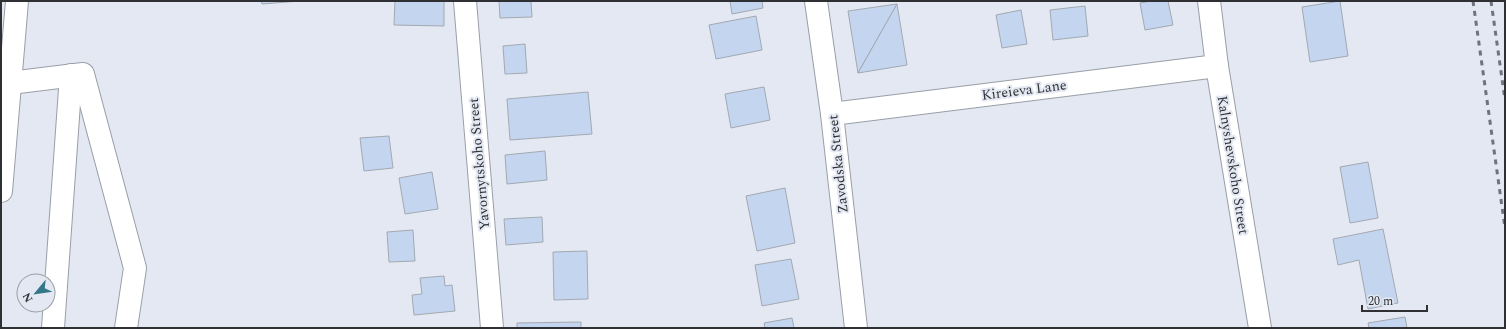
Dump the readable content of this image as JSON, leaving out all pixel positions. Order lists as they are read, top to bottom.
{
  "streets": {
    "street": [
      "Kireieva Lane",
      "Yavornytskoho Street",
      "Zavodska Street",
      "Kalnyshevskoho Street"
    ]
  },
  "crossings": [
    ["Kireieva Lane", "Zavodska Street"],
    ["Kireieva Lane", "Kalnyshevskoho Street"]
  ],
  "scale_bar": "20 m",
  "north": "bottom left"
}
